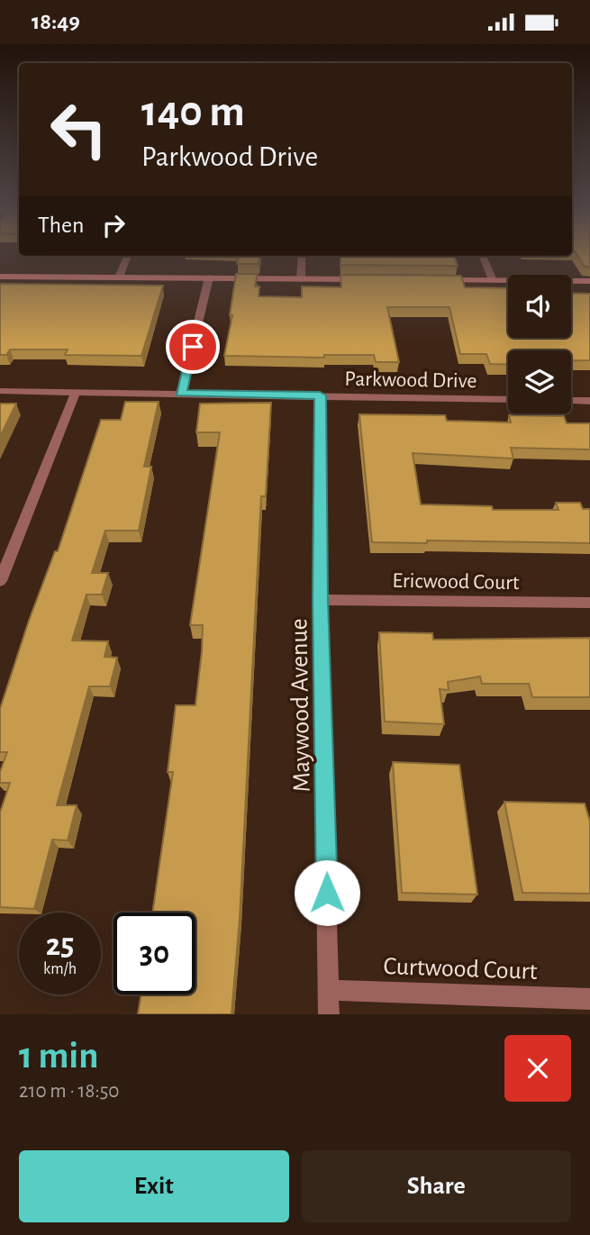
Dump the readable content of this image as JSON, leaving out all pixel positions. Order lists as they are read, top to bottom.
{
  "streets": {
    "street": [
      "Parkwood Drive",
      "Ericwood Court",
      "Maywood Avenue",
      "Curtwood Court"
    ]
  },
  "crossings": [
    ["Parkwood Drive", "Maywood Avenue"],
    ["Ericwood Court", "Maywood Avenue"],
    ["Maywood Avenue", "Curtwood Court"]
  ],
  "page": {
    "status": "18:49",
    "turn": ["140 m", "Parkwood Drive"],
    "then": "Then",
    "speed": "25 km/h",
    "limit": "30",
    "heading": ["1 min", "210 m · 18:50"],
    "buttons": ["Exit", "Share"]
  }
}
